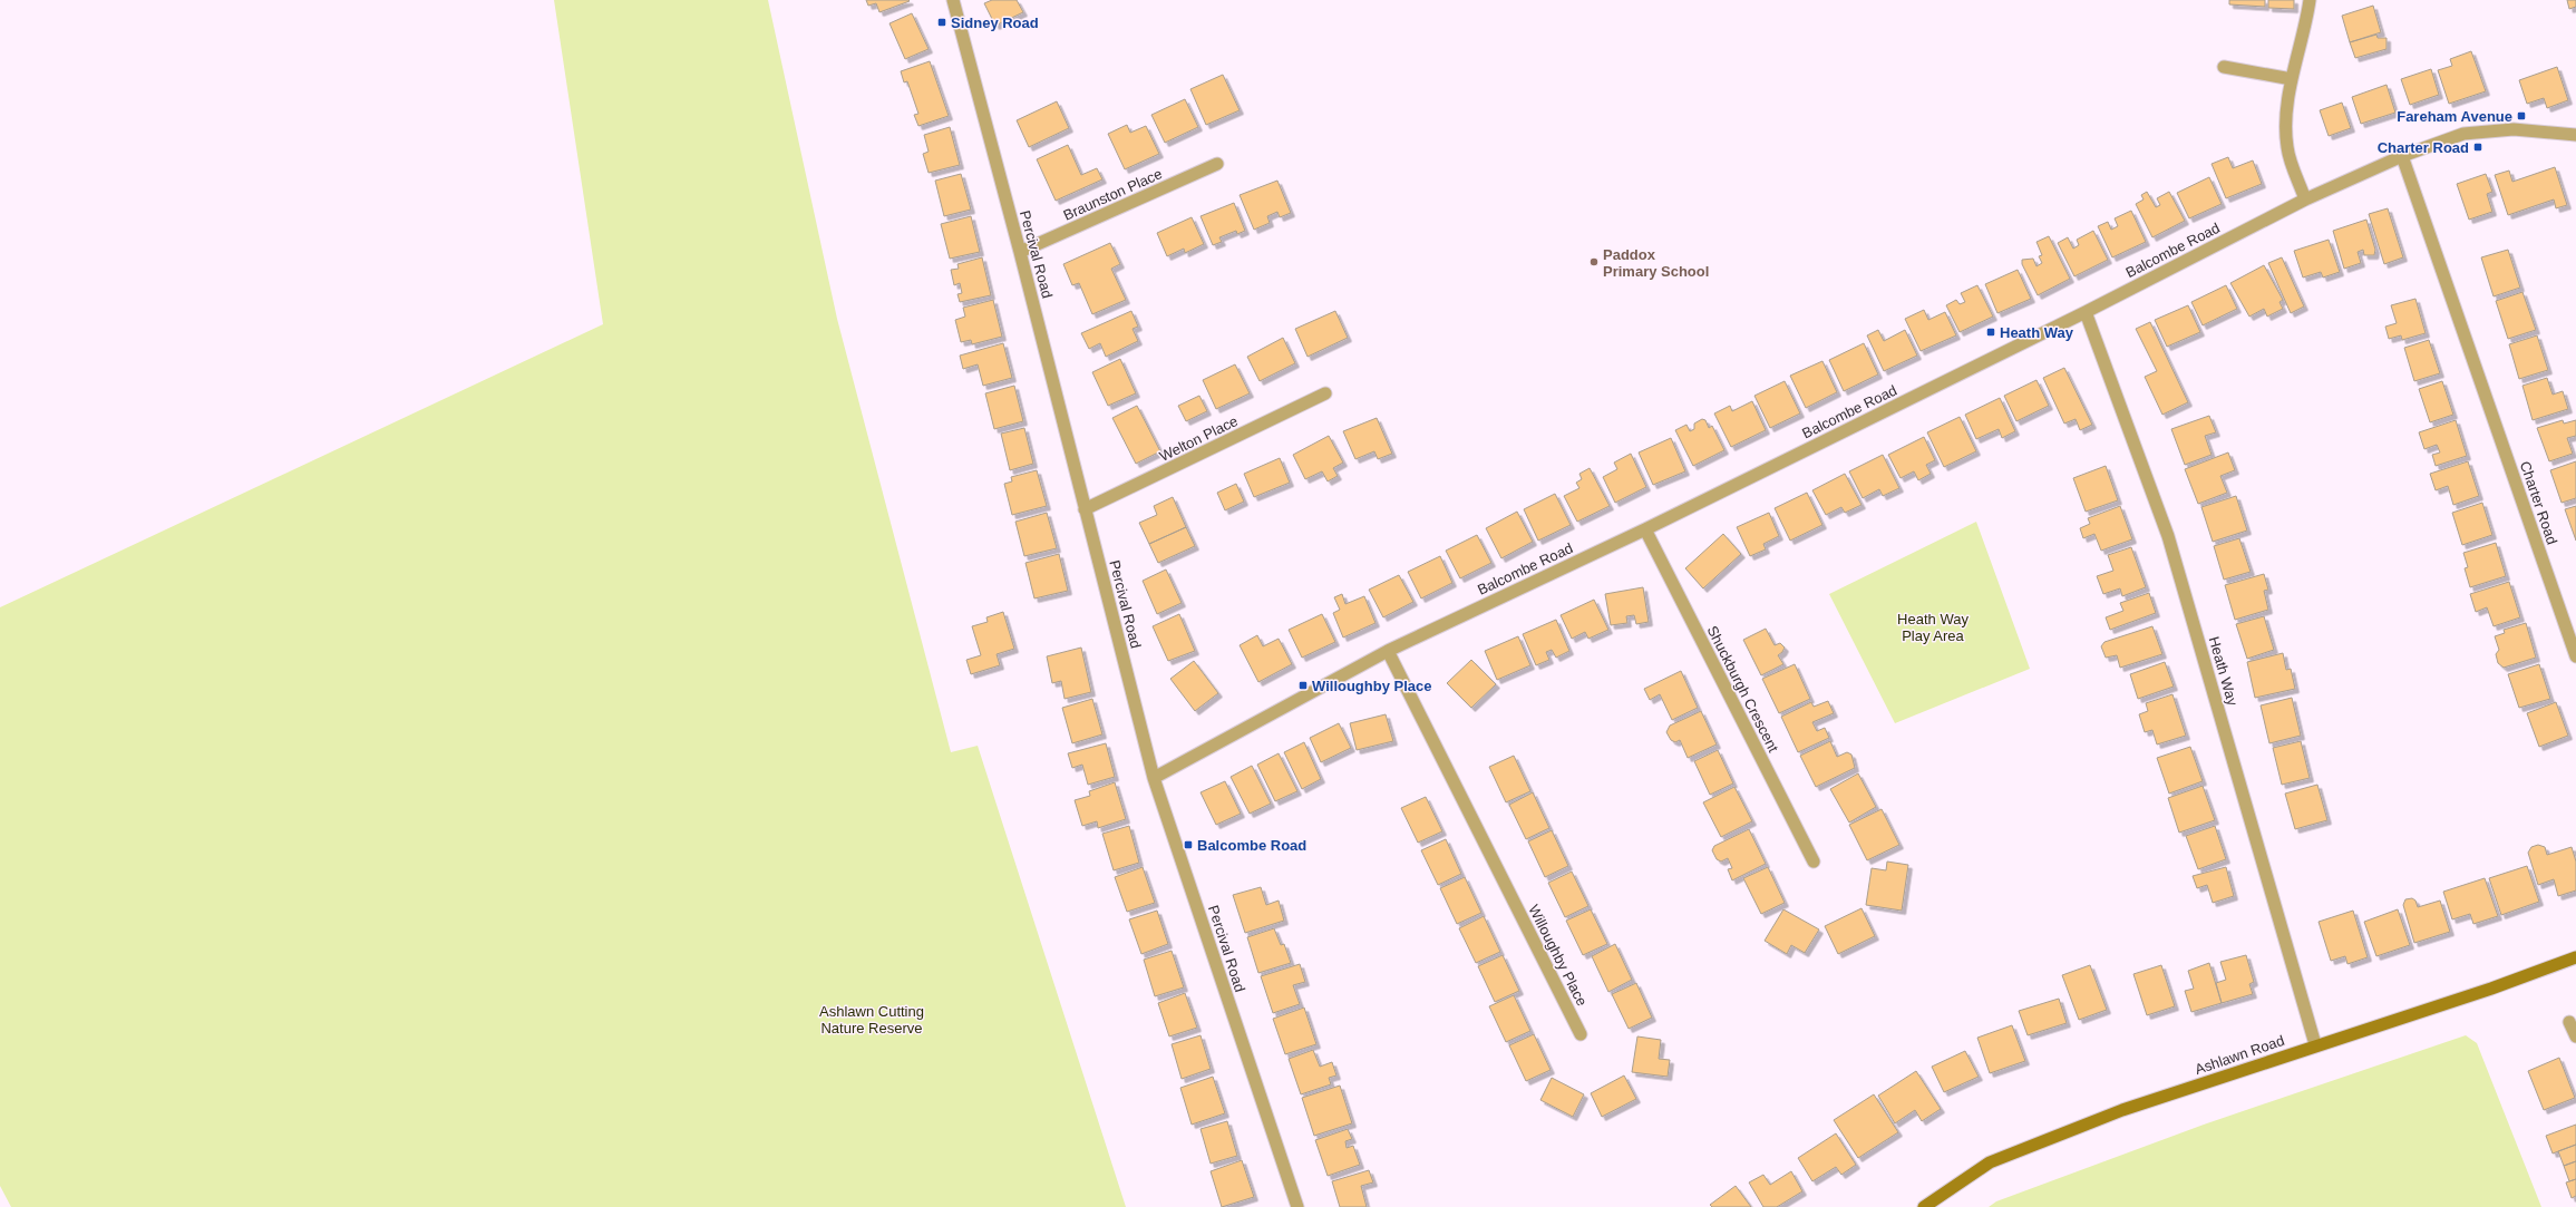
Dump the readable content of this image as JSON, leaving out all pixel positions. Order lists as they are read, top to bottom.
{
  "streets": {
    "main road": ["Ashlawn Road"],
    "street": [
      "Braunston Place",
      "Balcombe Road",
      "Percival Road",
      "Welton Place",
      "Charter Road",
      "Heath Way",
      "Shuckburgh Crescent",
      "Willoughby Place"
    ]
  },
  "crossings": [
    ["Braunston Place", "Percival Road"],
    ["Balcombe Road", "Percival Road"],
    ["Balcombe Road", "Charter Road"],
    ["Balcombe Road", "Heath Way"],
    ["Balcombe Road", "Shuckburgh Crescent"],
    ["Balcombe Road", "Willoughby Place"],
    ["Percival Road", "Welton Place"],
    ["Heath Way", "Ashlawn Road"]
  ],
  "parks": ["Heath Way Play Area", "Ashlawn Cutting Nature Reserve"],
  "places": {
    "transit": [
      "Sidney Road",
      "Fareham Avenue",
      "Charter Road",
      "Heath Way",
      "Willoughby Place",
      "Balcombe Road"
    ],
    "other": ["Paddox Primary School"]
  }
}
